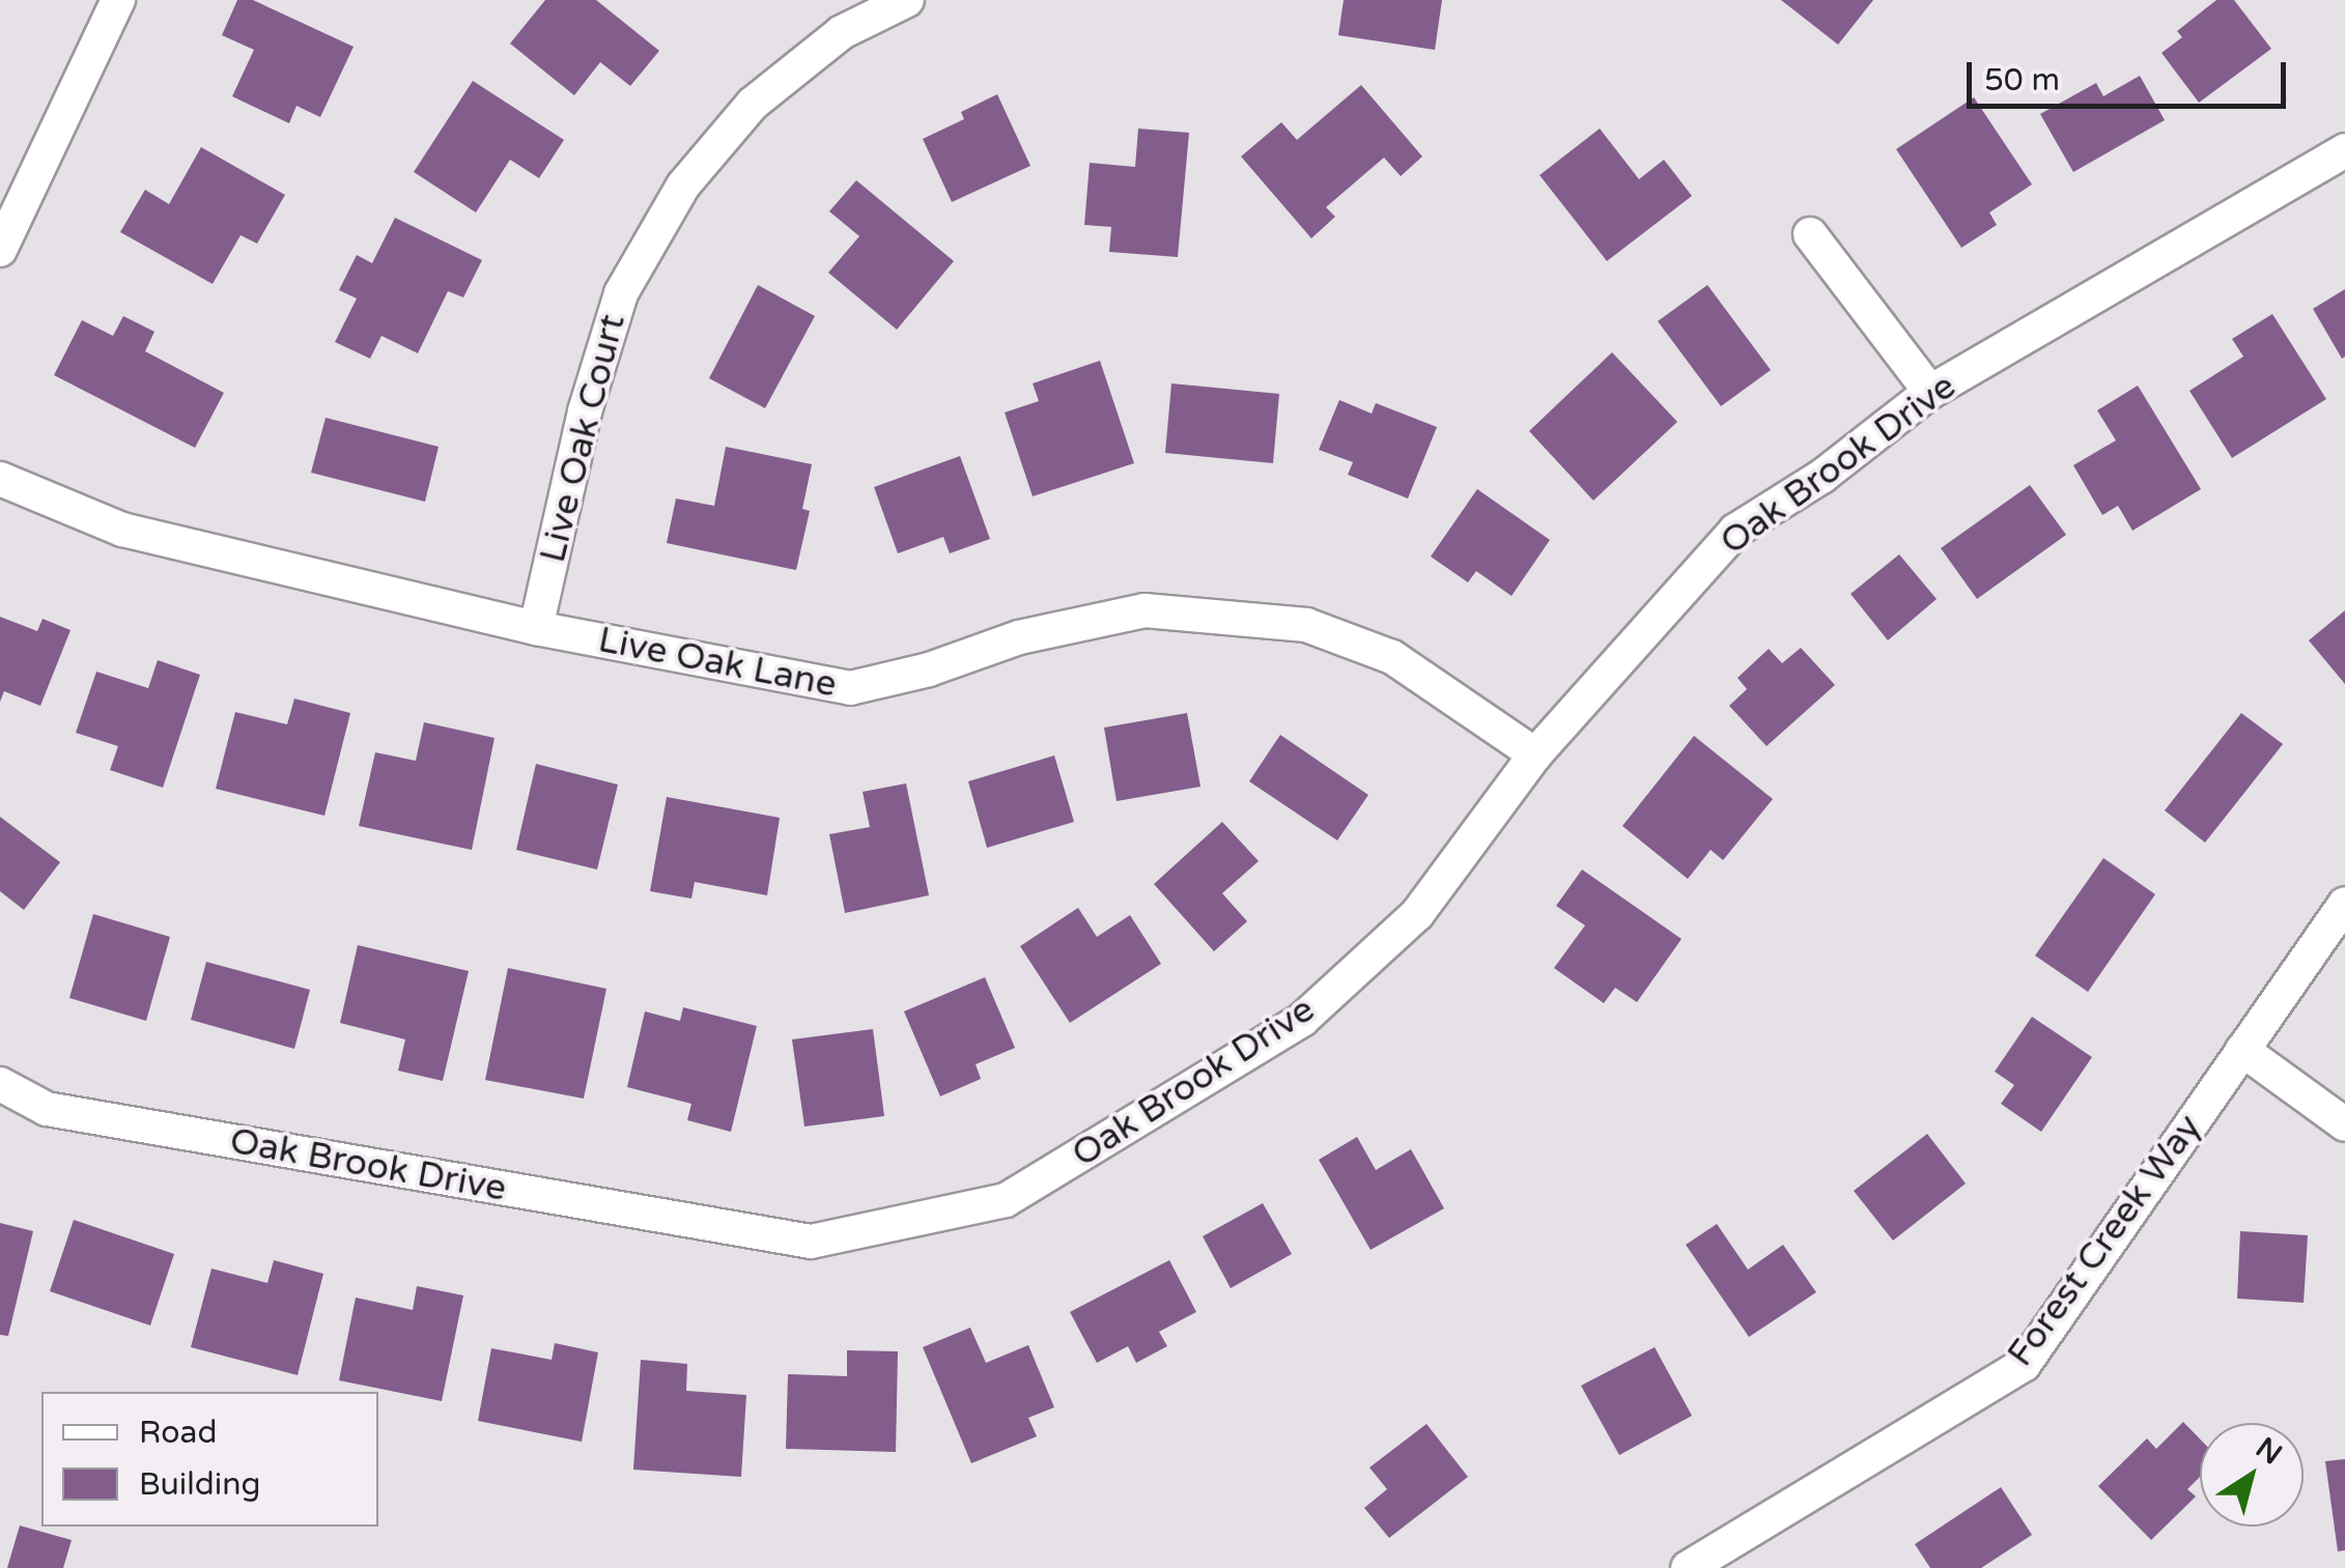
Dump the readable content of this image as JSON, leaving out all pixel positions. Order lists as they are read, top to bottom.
{
  "streets": {
    "street": [
      "Live Oak Court",
      "Oak Brook Drive",
      "Live Oak Lane",
      "Forest Creek Way"
    ]
  },
  "crossings": [
    ["Live Oak Court", "Live Oak Lane"],
    ["Oak Brook Drive", "Live Oak Lane"]
  ],
  "legend": ["Road", "Building"],
  "scale_bar": "50 m",
  "north": "top right"
}
